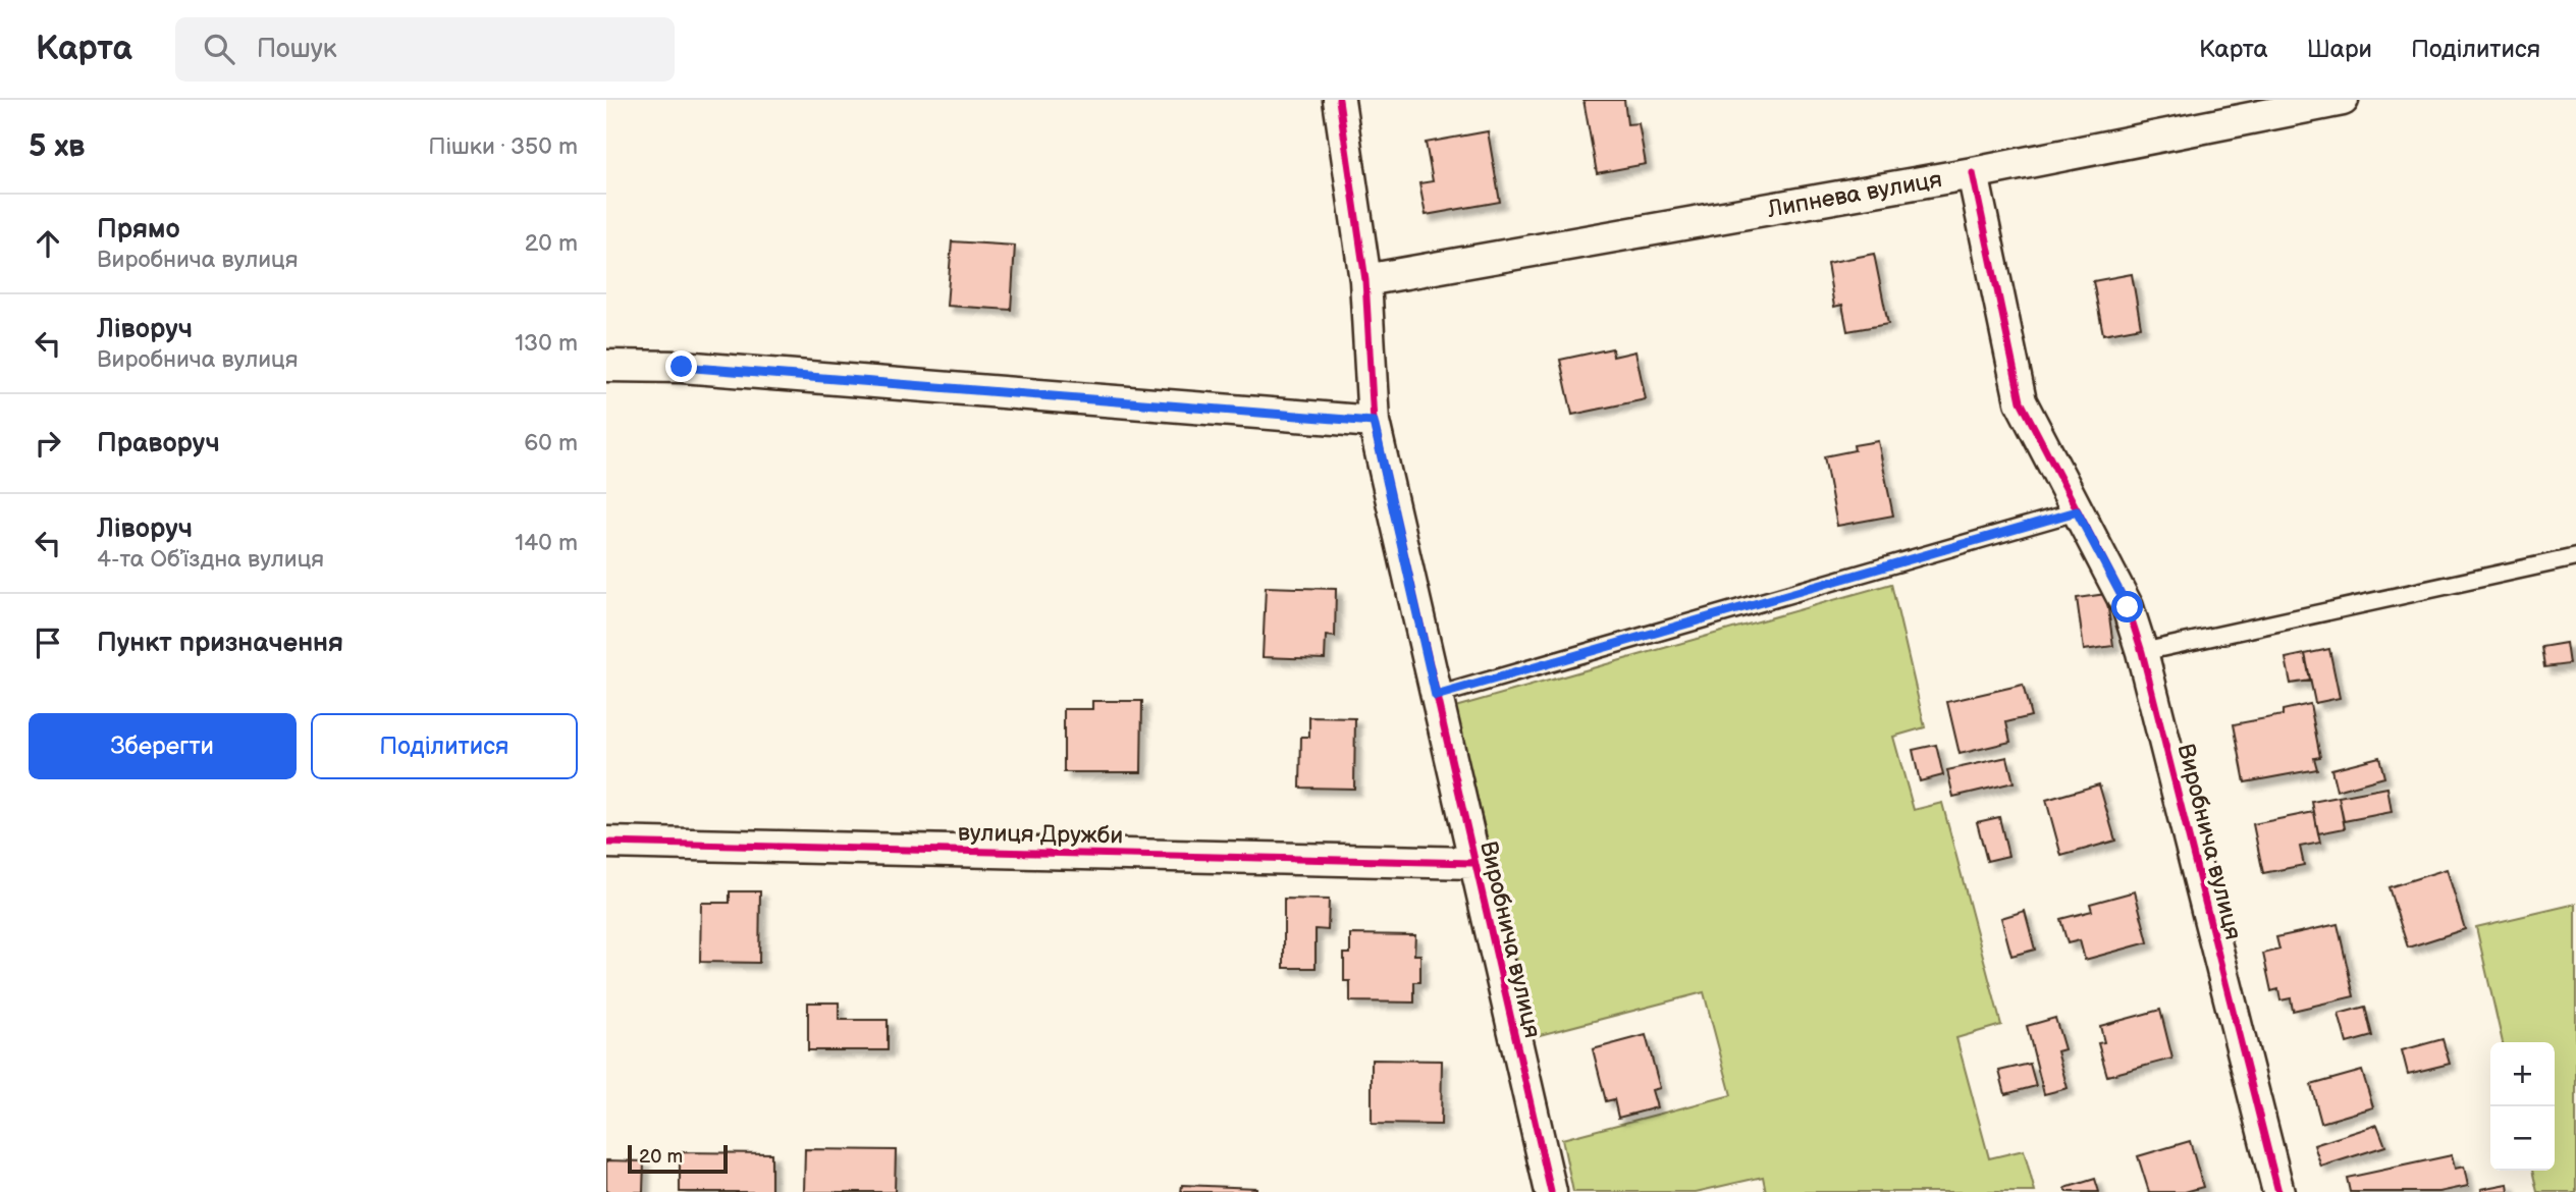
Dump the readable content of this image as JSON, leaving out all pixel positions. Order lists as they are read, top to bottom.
{
  "streets": {
    "street": ["Липнева вулиця", "вулиця Дружби", "Виробнича вулиця"]
  },
  "crossings": [
    ["Липнева вулиця", "Виробнича вулиця"],
    ["вулиця Дружби", "Виробнича вулиця"]
  ],
  "scale_bar": "20 m",
  "page": {
    "header": "Карта",
    "search": "Пошук",
    "nav": ["Карта", "Шари", "Поділитися"],
    "heading": ["5 хв", "Пішки · 350 m"],
    "list": [
      ["Прямо", "Виробнича вулиця", "20 m"],
      ["Ліворуч", "Виробнича вулиця", "130 m"],
      ["Праворуч", "60 m"],
      ["Ліворуч", "4-та Обʼїздна вулиця", "140 m"],
      "Пункт призначення"
    ],
    "buttons": ["Зберегти", "Поділитися"],
    "map_buttons": ["+", "−"],
    "scale": "20 m"
  }
}
